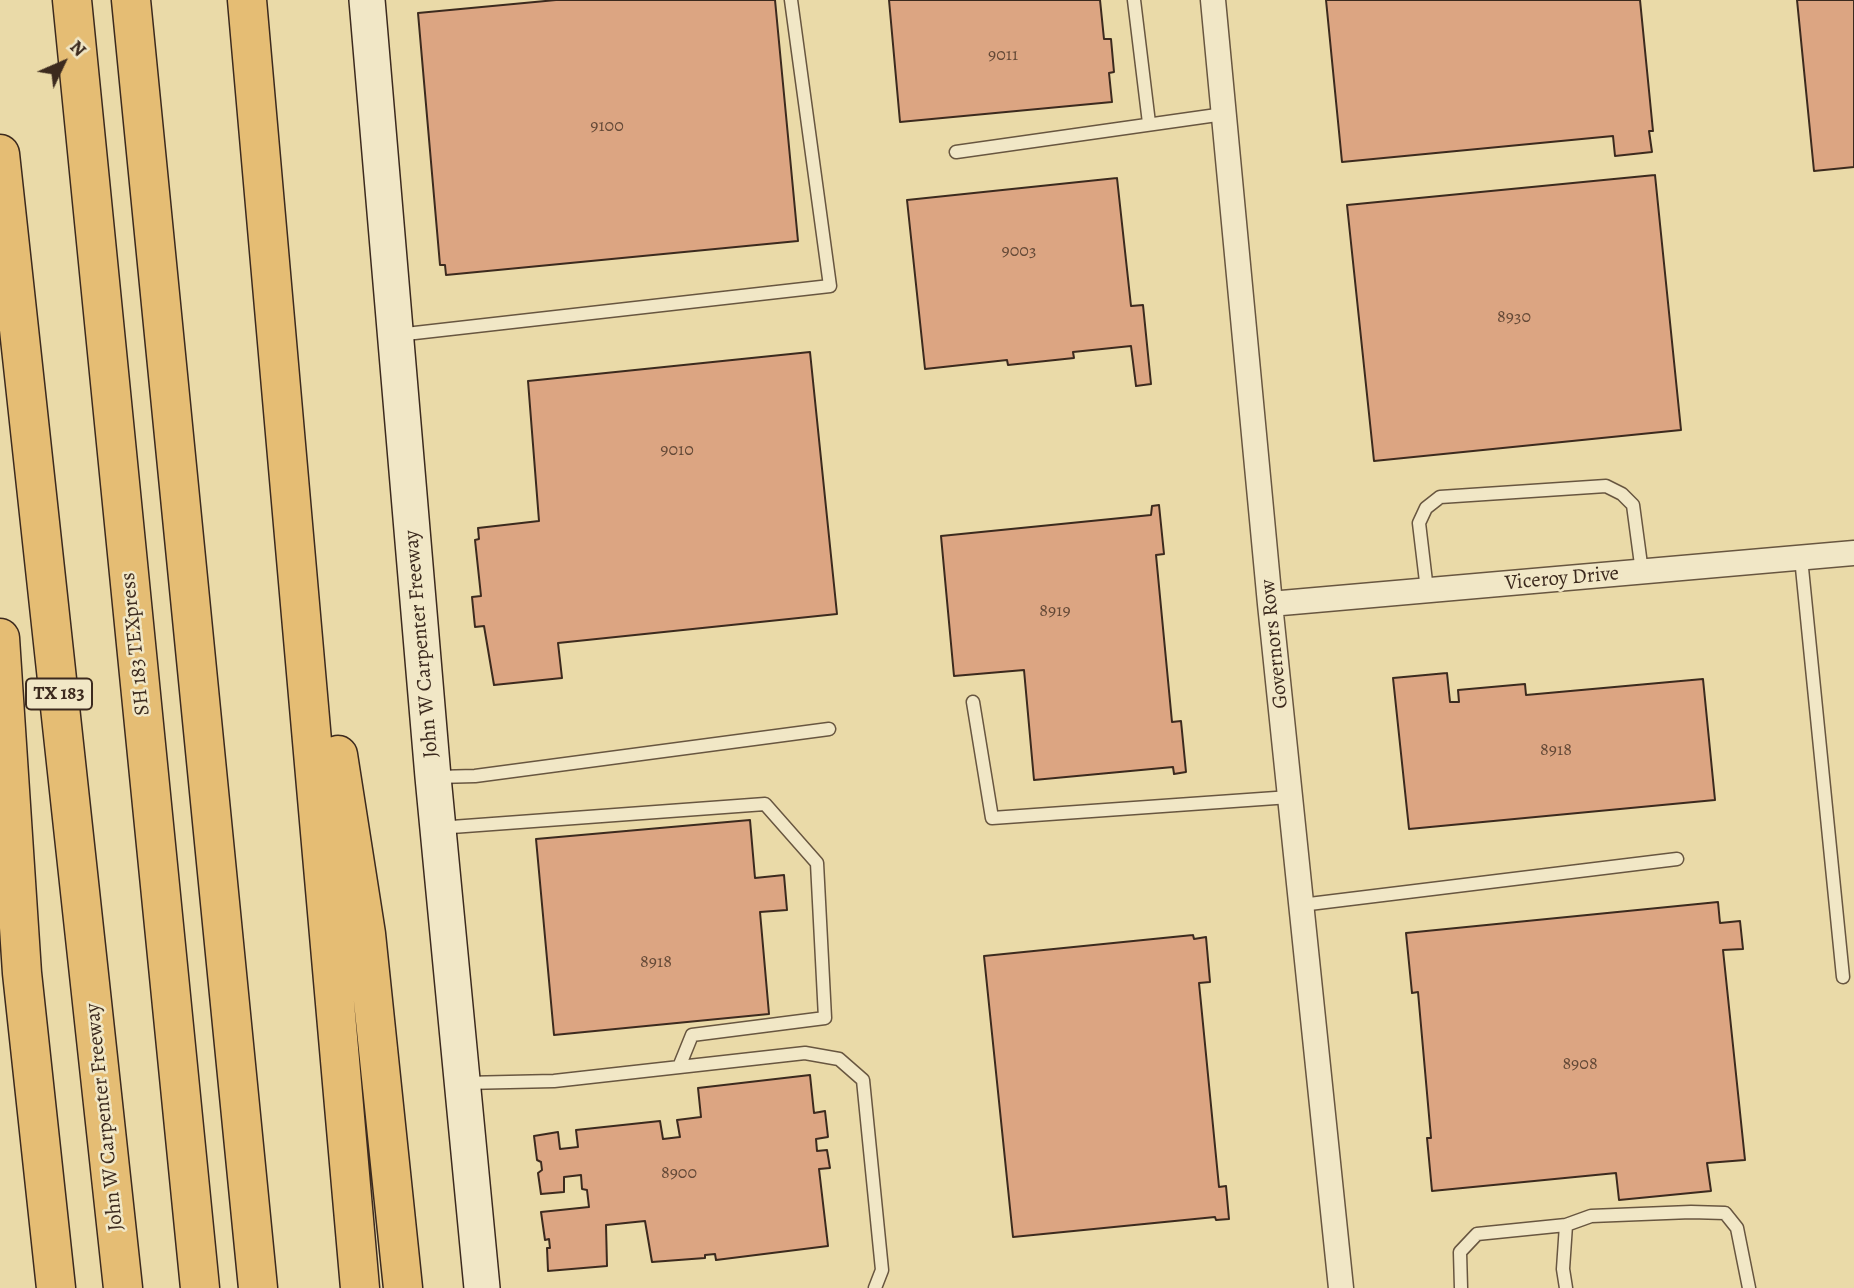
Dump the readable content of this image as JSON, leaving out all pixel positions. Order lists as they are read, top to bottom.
{
  "streets": {
    "highway": ["SH 183 TEXpress", "John W Carpenter Freeway", "TX 183"],
    "street": ["Viceroy Drive", "Governors Row"]
  },
  "crossings": [
    ["Viceroy Drive", "Governors Row"]
  ],
  "house_numbers": [
    "9011",
    "9100",
    "9003",
    "8930",
    "9010",
    "8919",
    "8918",
    "8918",
    "8908",
    "8900"
  ],
  "north": "top right"
}
